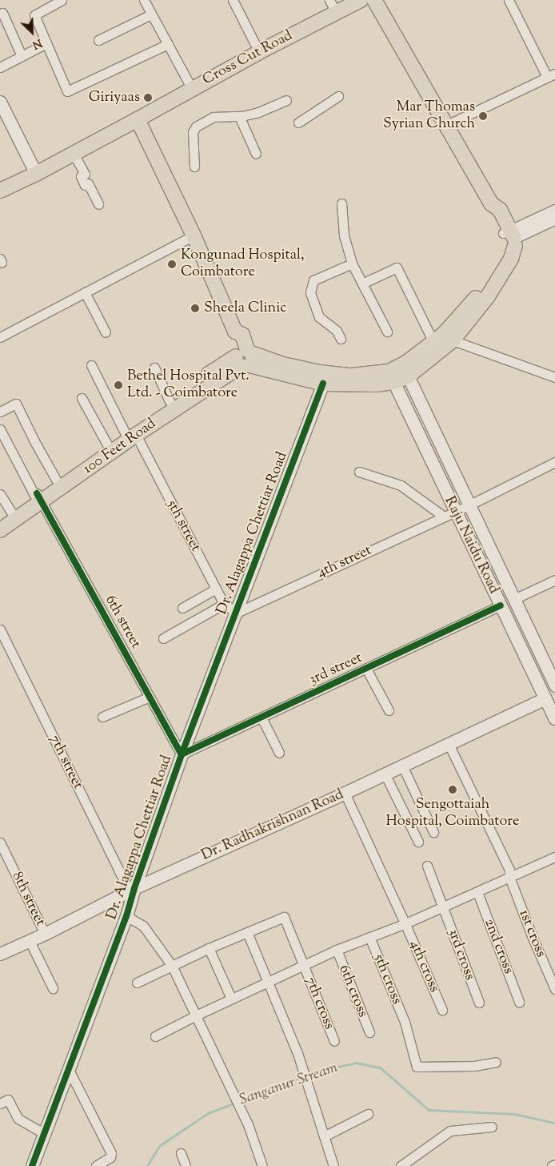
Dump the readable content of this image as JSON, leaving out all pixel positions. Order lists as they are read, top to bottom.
{
  "streets": {
    "main road": ["Cross Cut Road", "100 Feet Road"],
    "street": [
      "5th street",
      "Dr. Alagappa Chettiar Road",
      "Raju Naidu Road",
      "4th street",
      "6th street",
      "3rd street",
      "7th street",
      "Dr. Radhakrishnan Road",
      "8th street",
      "1st cross",
      "2nd cross",
      "3rd cross",
      "4th cross",
      "5th cross",
      "6th cross",
      "7th cross"
    ]
  },
  "crossings": [
    ["100 Feet Road", "5th street"],
    ["100 Feet Road", "6th street"],
    ["5th street", "Dr. Alagappa Chettiar Road"],
    ["5th street", "4th street"],
    ["Dr. Alagappa Chettiar Road", "4th street"],
    ["Dr. Alagappa Chettiar Road", "6th street"],
    ["Dr. Alagappa Chettiar Road", "3rd street"],
    ["Dr. Alagappa Chettiar Road", "7th street"],
    ["Dr. Alagappa Chettiar Road", "Dr. Radhakrishnan Road"],
    ["Raju Naidu Road", "4th street"],
    ["Raju Naidu Road", "3rd street"],
    ["Raju Naidu Road", "Dr. Radhakrishnan Road"],
    ["6th street", "3rd street"],
    ["7th street", "Dr. Radhakrishnan Road"],
    ["Dr. Radhakrishnan Road", "8th street"],
    ["Dr. Radhakrishnan Road", "1st cross"],
    ["Dr. Radhakrishnan Road", "4th cross"]
  ],
  "water": ["Sanganur Stream"],
  "places": [
    "Giriyaas",
    "Mar Thomas Syrian Church",
    "Kongunad Hospital, Coimbatore",
    "Sheela Clinic",
    "Bethel Hospital Pvt. Ltd. - Coimbatore",
    "Sengottaiah Hospital, Coimbatore"
  ],
  "north": "bottom right"
}
